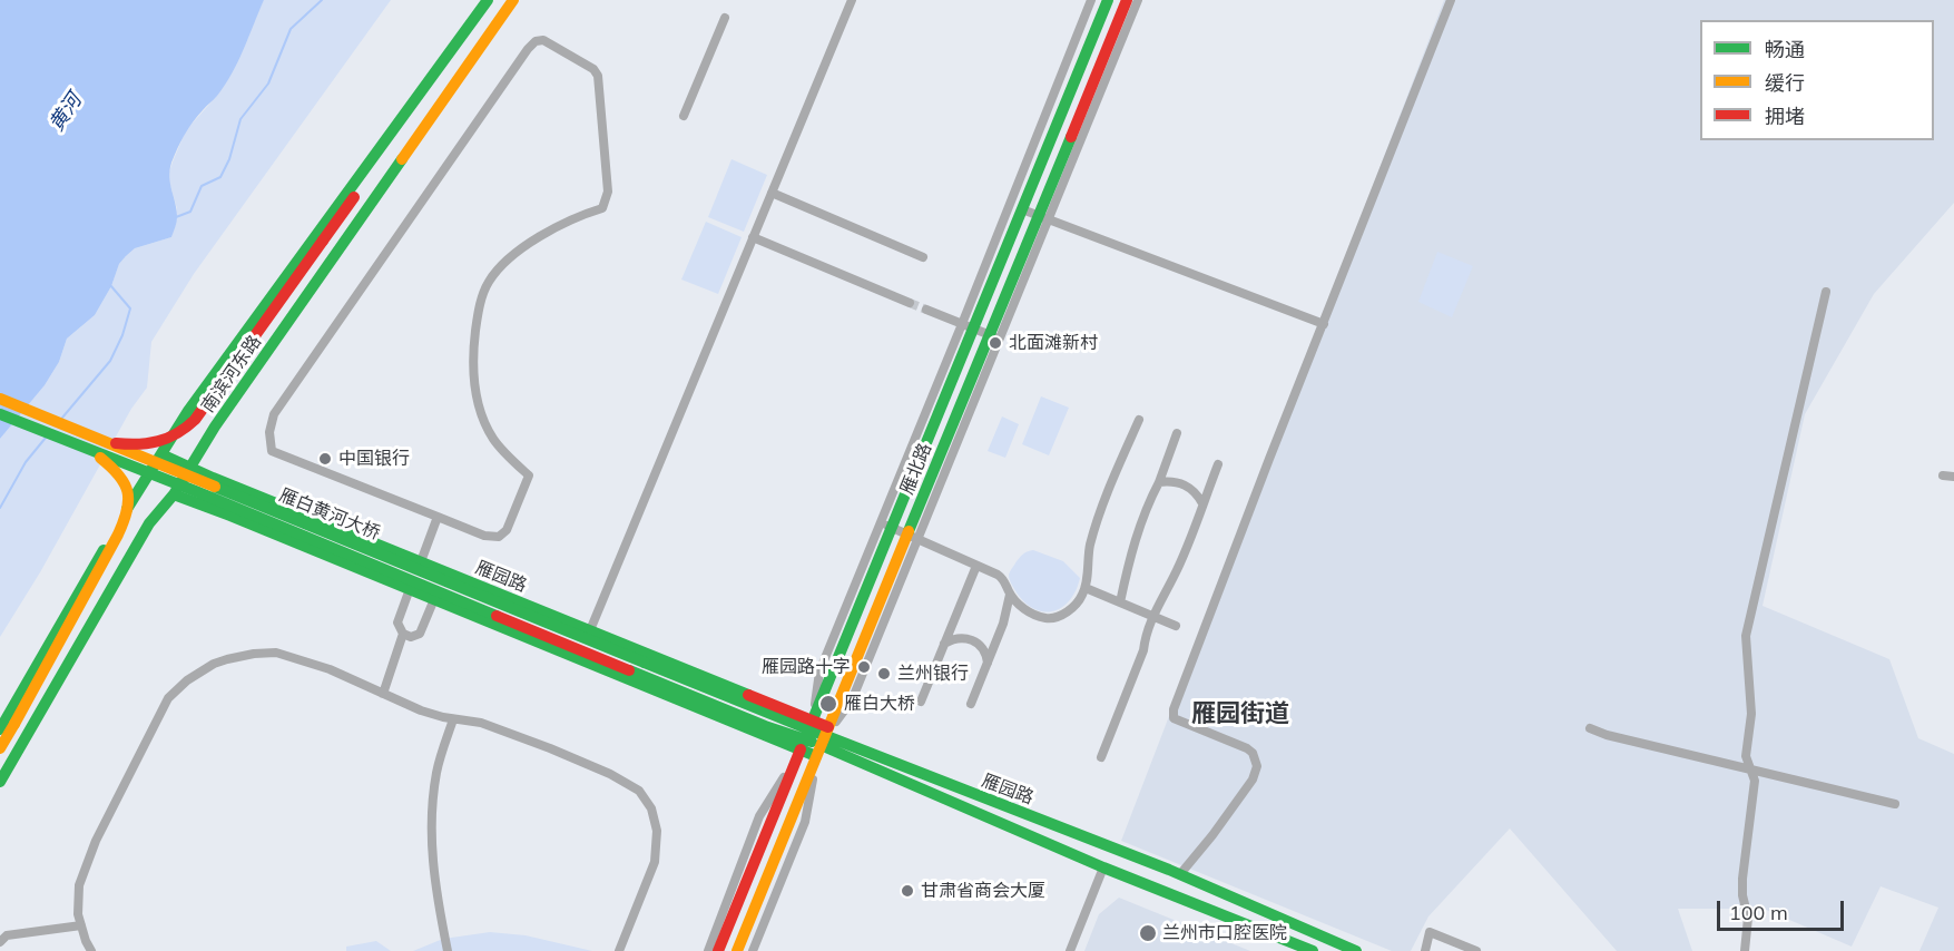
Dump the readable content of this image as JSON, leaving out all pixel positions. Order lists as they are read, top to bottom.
{
  "streets": {
    "main road": [
      "南滨河东路",
      "雁北路",
      "雁白黄河大桥",
      "雁园路"
    ]
  },
  "crossings": [
    ["南滨河东路", "雁园路"],
    ["雁北路", "雁园路"],
    ["雁白黄河大桥", "雁园路"]
  ],
  "districts": ["雁园街道"],
  "water": ["黄河"],
  "places": [
    "北面滩新村",
    "中国银行",
    "雁园路十字",
    "兰州银行",
    "雁白大桥",
    "甘肃省商会大厦",
    "兰州市口腔医院"
  ],
  "legend": ["畅通", "缓行", "拥堵"],
  "scale_bar": "100 m"
}
